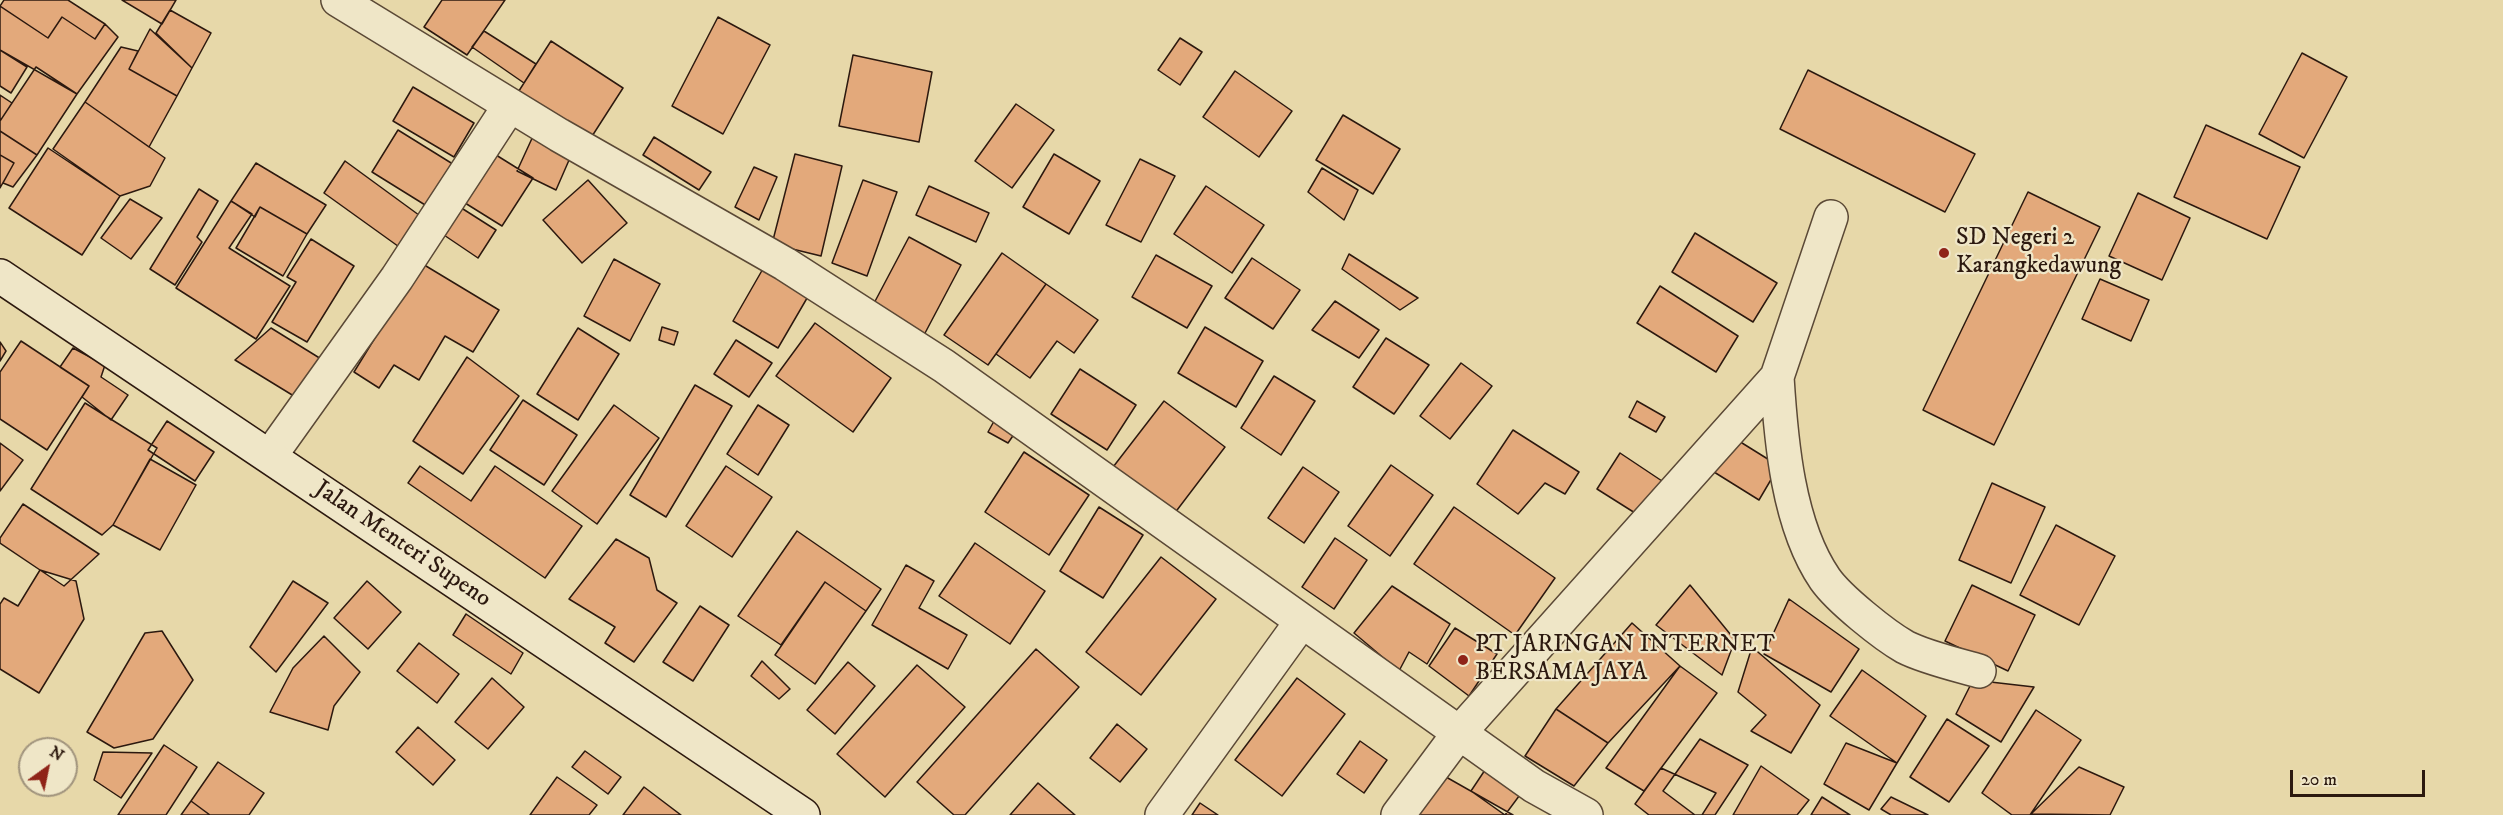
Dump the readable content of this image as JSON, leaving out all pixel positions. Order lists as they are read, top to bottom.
{
  "streets": {
    "street": ["Jalan Menteri Supeno"]
  },
  "places": ["SD Negeri 2 Karangkedawung", "PT JARINGAN INTERNET BERSAMA JAYA"],
  "scale_bar": "20 m",
  "north": "top right"
}
